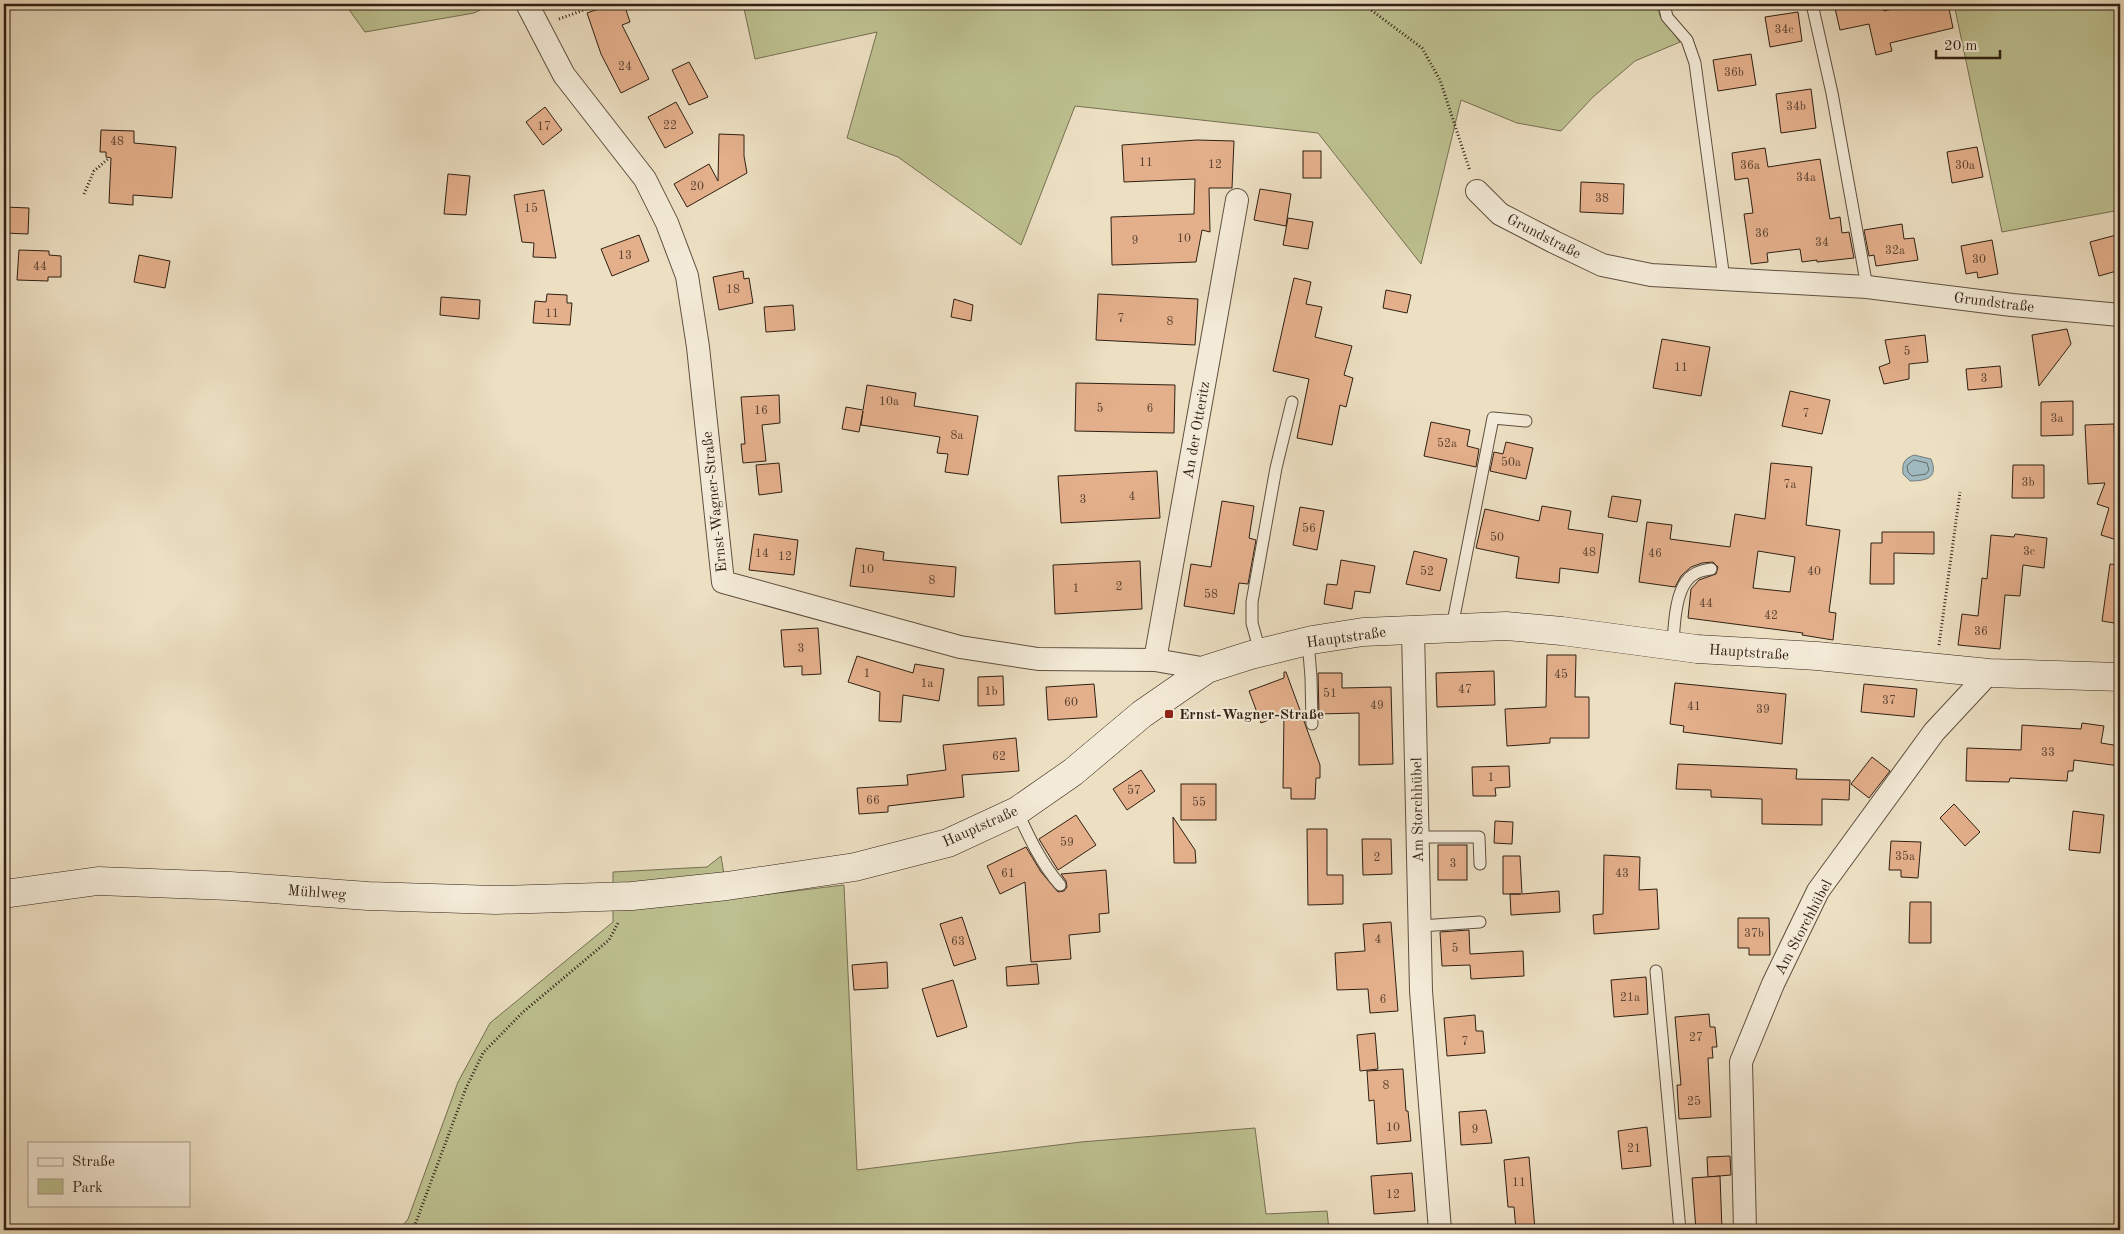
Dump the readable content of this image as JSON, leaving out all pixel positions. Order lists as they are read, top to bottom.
{
  "streets": {
    "street": [
      "Grundstraße",
      "An der Otteritz",
      "Ernst-Wagner-Straße",
      "Hauptstraße",
      "Am Storchhübel",
      "Mühlweg"
    ]
  },
  "crossings": [
    ["An der Otteritz", "Ernst-Wagner-Straße"],
    ["Ernst-Wagner-Straße", "Hauptstraße"],
    ["Hauptstraße", "Am Storchhübel"],
    ["Hauptstraße", "Mühlweg"]
  ],
  "places": {
    "transit": ["Ernst-Wagner-Straße"]
  },
  "house_numbers": [
    "34c",
    "24",
    "36b",
    "34b",
    "22",
    "17",
    "48",
    "11",
    "12",
    "36a",
    "30a",
    "34a",
    "20",
    "38",
    "15",
    "36",
    "10",
    "9",
    "34",
    "32a",
    "13",
    "30",
    "44",
    "18",
    "11",
    "7",
    "8",
    "5",
    "11",
    "3",
    "10a",
    "5",
    "6",
    "16",
    "7",
    "3a",
    "8a",
    "52a",
    "50a",
    "3b",
    "7a",
    "4",
    "3",
    "56",
    "50",
    "3c",
    "48",
    "14",
    "46",
    "12",
    "10",
    "52",
    "40",
    "8",
    "2",
    "1",
    "58",
    "44",
    "42",
    "36",
    "3",
    "1",
    "45",
    "1a",
    "47",
    "1b",
    "51",
    "37",
    "60",
    "49",
    "41",
    "39",
    "33",
    "62",
    "1",
    "57",
    "66",
    "55",
    "59",
    "35a",
    "2",
    "3",
    "61",
    "43",
    "37b",
    "4",
    "63",
    "5",
    "21a",
    "6",
    "27",
    "7",
    "8",
    "25",
    "10",
    "9",
    "21",
    "11",
    "12"
  ],
  "legend": ["Straße", "Park"],
  "scale_bar": "20 m"
}
